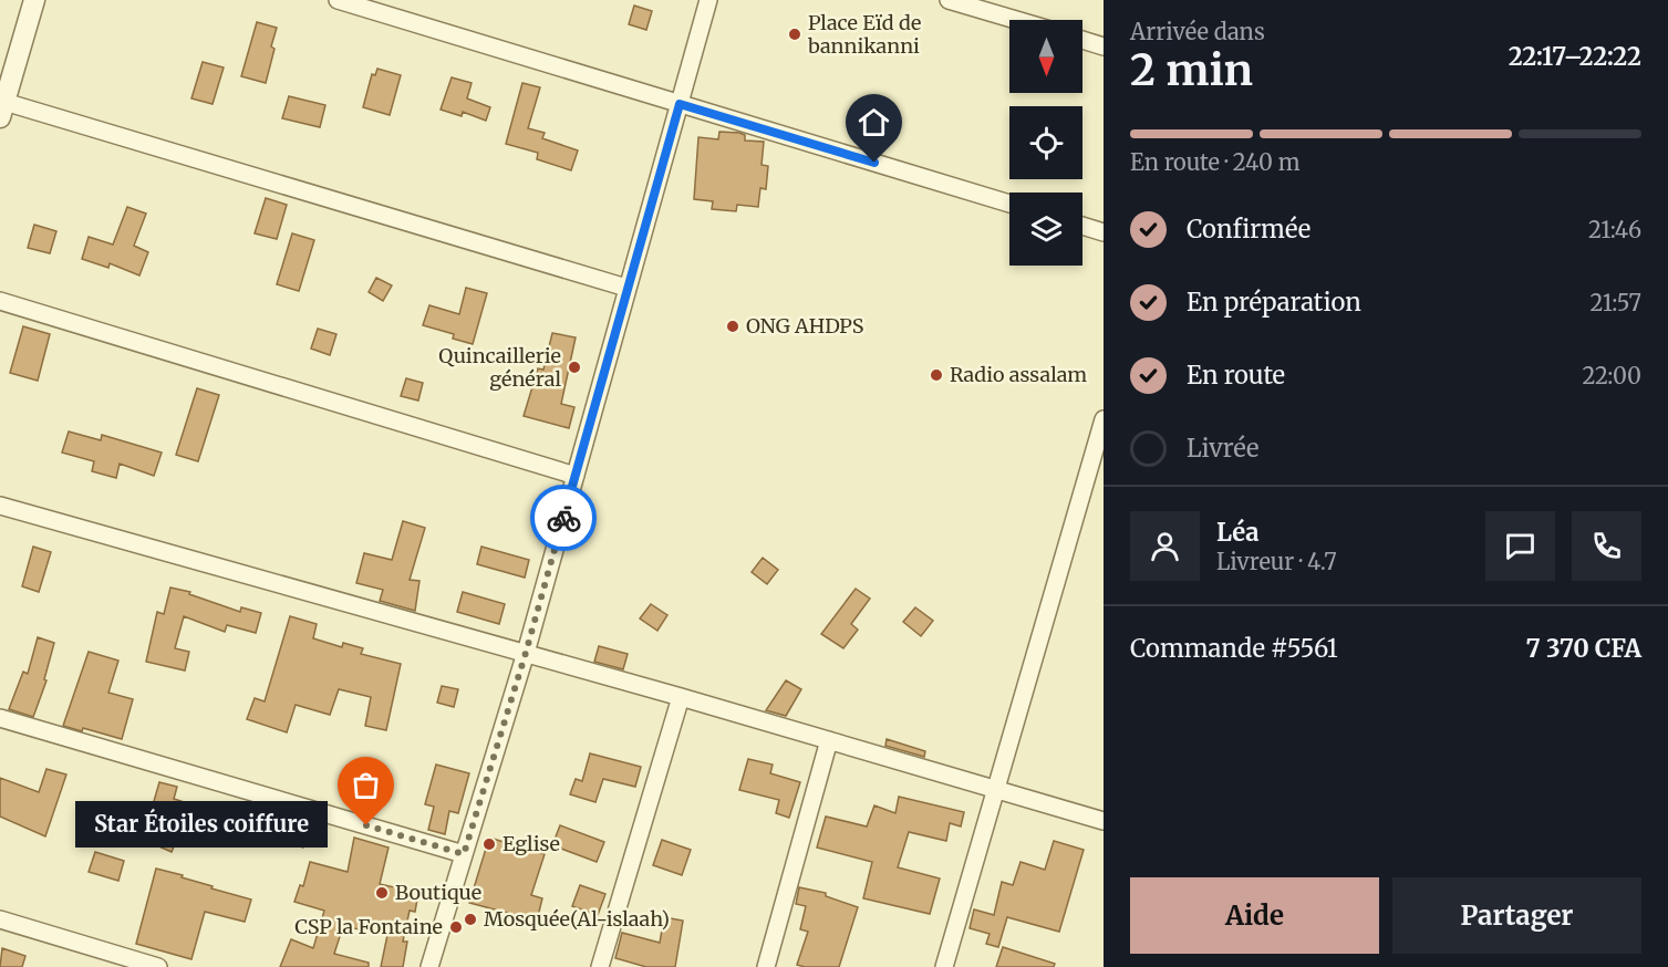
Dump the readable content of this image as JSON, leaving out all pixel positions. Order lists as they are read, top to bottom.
{
  "places": [
    "Place Eïd de bannikanni",
    "ONG AHDPS",
    "Quincaillerie général",
    "Radio assalam",
    "Star Étoiles coiffure",
    "Eglise",
    "Boutique",
    "Mosquée(Al-islaah)",
    "CSP la Fontaine"
  ],
  "north": "bottom",
  "page": {
    "heading": ["2 min", "Arrivée dans", "22:17–22:22"],
    "panel": [
      "Léa",
      "Livreur · 4.7",
      "Commande #5561",
      "7 370 CFA"
    ],
    "bar": "En route · 240 m",
    "list": [
      ["Confirmée", "21:46"],
      ["En préparation", "21:57"],
      ["En route", "22:00"],
      "Livrée"
    ],
    "bubble": "Star Étoiles coiffure",
    "buttons": ["Aide", "Partager"]
  }
}
